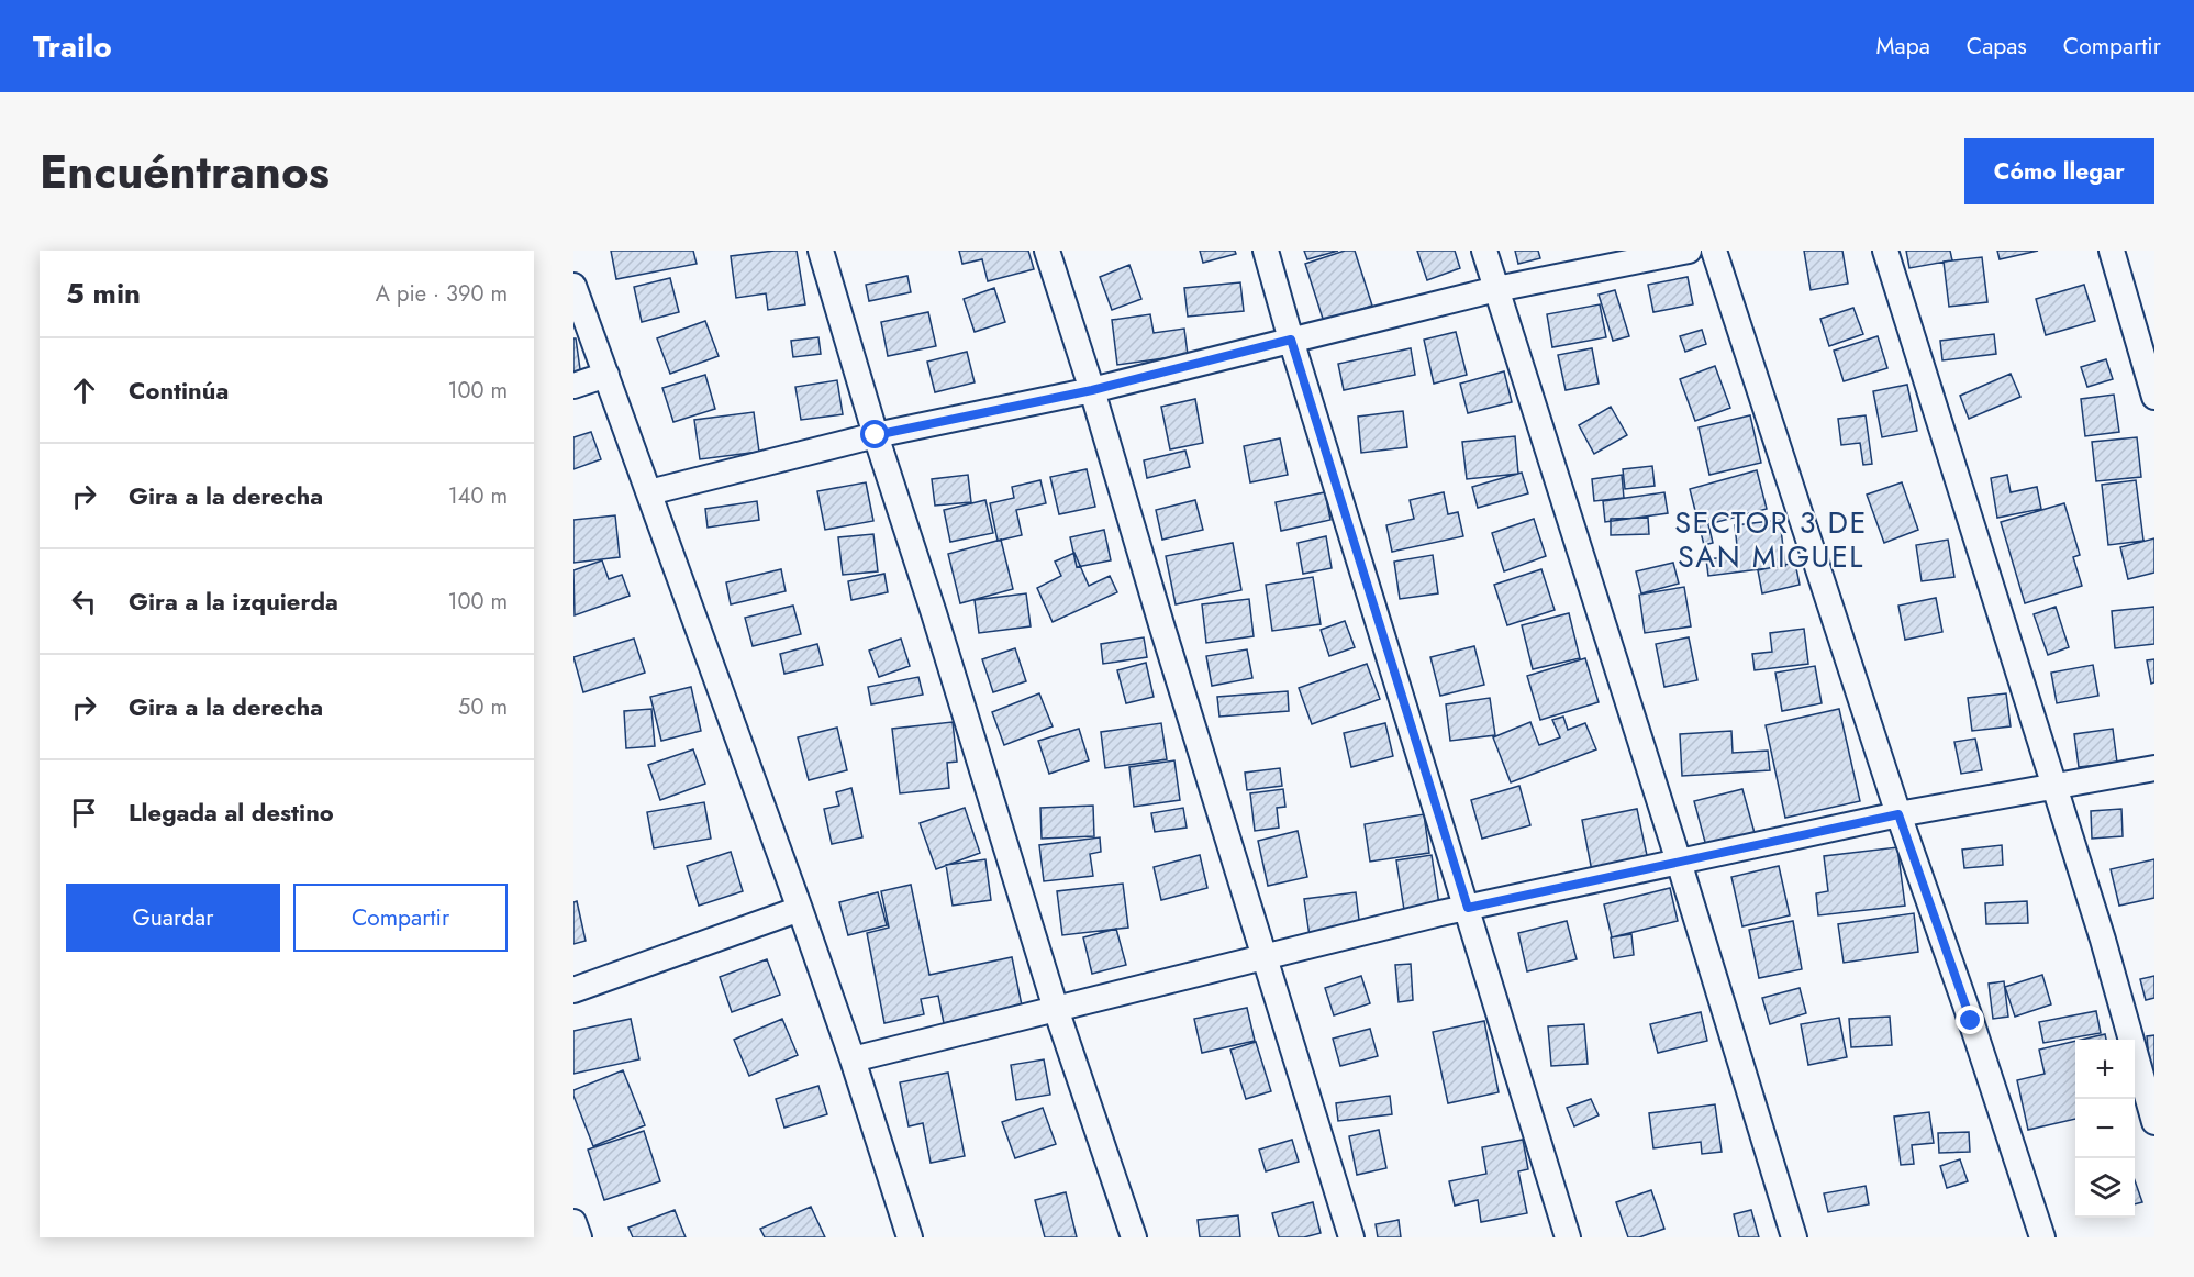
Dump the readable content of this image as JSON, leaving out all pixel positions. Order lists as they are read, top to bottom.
{
  "districts": ["SECTOR 3 DE SAN MIGUEL"],
  "page": {
    "header": "Trailo",
    "nav": ["Mapa", "Capas", "Compartir"],
    "title": "Encuéntranos",
    "buttons": [
      "Cómo llegar",
      ["Guardar", "Compartir"]
    ],
    "heading": ["5 min", "A pie · 390 m"],
    "list": [
      ["Continúa", "100 m"],
      ["Gira a la derecha", "140 m"],
      ["Gira a la izquierda", "100 m"],
      ["Gira a la derecha", "50 m"],
      "Llegada al destino"
    ],
    "map_buttons": ["+", "−"]
  }
}
